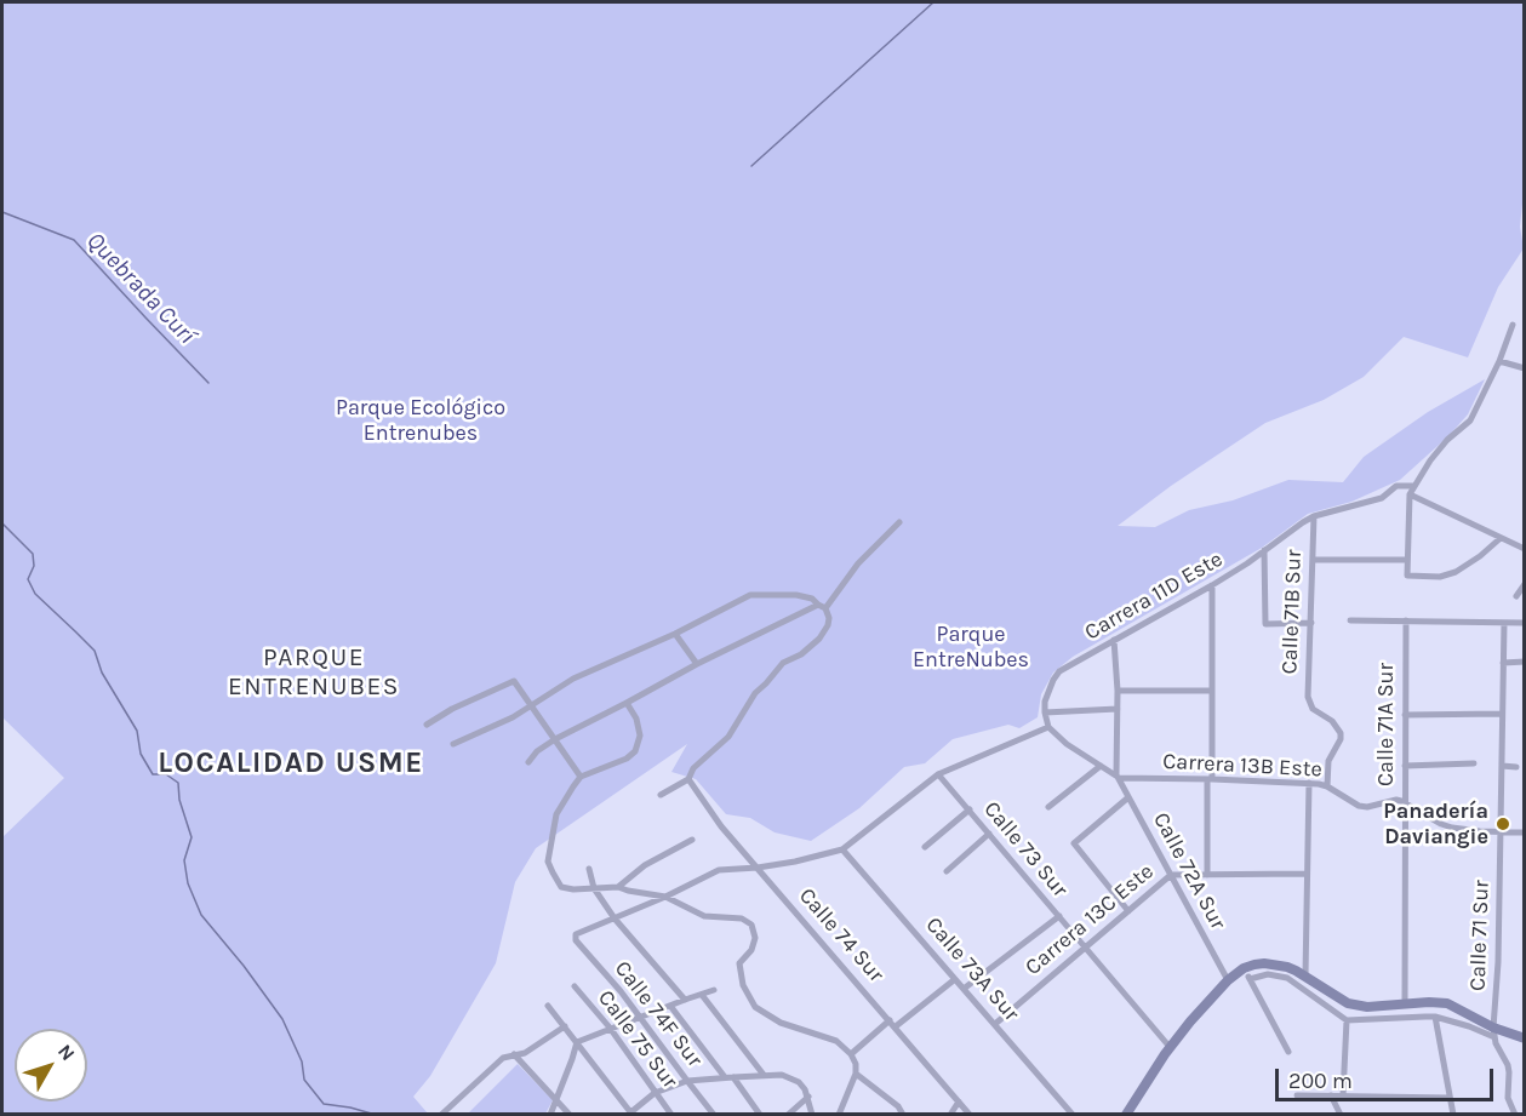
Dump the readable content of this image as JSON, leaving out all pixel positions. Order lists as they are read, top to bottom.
{
  "streets": {
    "street": [
      "Carrera 11D Este",
      "Calle 71B Sur",
      "Calle 71A Sur",
      "Carrera 13B Este",
      "Calle 73 Sur",
      "Calle 72A Sur",
      "Carrera 13C Este",
      "Calle 74 Sur",
      "Calle 71 Sur",
      "Calle 73A Sur",
      "Calle 74F Sur",
      "Calle 75 Sur"
    ]
  },
  "crossings": [
    ["Carrera 11D Este", "Calle 71B Sur"],
    ["Carrera 11D Este", "Calle 72A Sur"],
    ["Calle 71B Sur", "Carrera 13B Este"],
    ["Calle 71A Sur", "Carrera 13B Este"],
    ["Carrera 13B Este", "Calle 72A Sur"],
    ["Calle 73 Sur", "Carrera 13C Este"],
    ["Calle 72A Sur", "Carrera 13C Este"],
    ["Carrera 13C Este", "Calle 73A Sur"]
  ],
  "districts": ["PARQUE ENTRENUBES", "LOCALIDAD USME"],
  "water": ["Quebrada Curí"],
  "parks": ["Parque Ecológico Entrenubes", "Parque EntreNubes"],
  "places": ["Panadería Daviangie"],
  "scale_bar": "200 m",
  "north": "top right"
}
